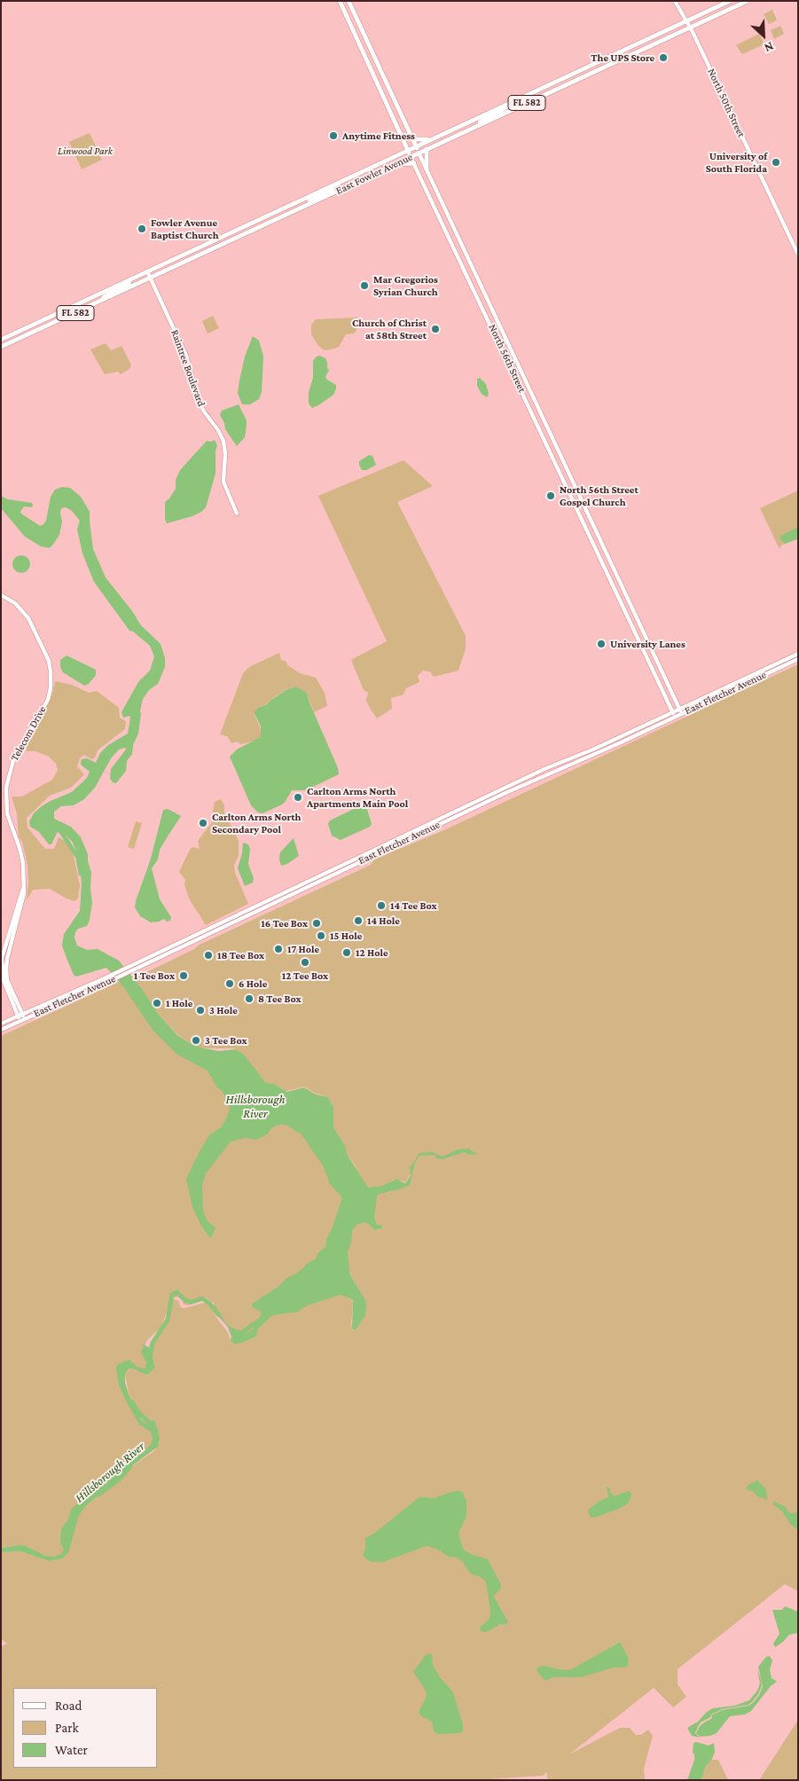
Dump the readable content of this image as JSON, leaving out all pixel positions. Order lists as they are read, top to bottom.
{
  "streets": {
    "main road": [
      "FL 582",
      "North 50th Street",
      "East Fowler Avenue",
      "North 56th Street",
      "Raintree Boulevard",
      "East Fletcher Avenue",
      "Telecom Drive"
    ]
  },
  "crossings": [
    ["North 50th Street", "East Fowler Avenue"],
    ["East Fowler Avenue", "North 56th Street"],
    ["East Fowler Avenue", "Raintree Boulevard"],
    ["North 56th Street", "East Fletcher Avenue"],
    ["East Fletcher Avenue", "Telecom Drive"]
  ],
  "water": ["Hillsborough River"],
  "parks": ["Linwood Park"],
  "places": [
    "The UPS Store",
    "Anytime Fitness",
    "University of South Florida",
    "Fowler Avenue Baptist Church",
    "Mar Gregorios Syrian Church",
    "Church of Christ at 58th Street",
    "North 56th Street Gospel Church",
    "University Lanes",
    "Carlton Arms North Apartments Main Pool",
    "Carlton Arms North Secondary Pool",
    "14 Tee Box",
    "14 Hole",
    "16 Tee Box",
    "15 Hole",
    "17 Hole",
    "12 Hole",
    "18 Tee Box",
    "12 Tee Box",
    "1 Tee Box",
    "6 Hole",
    "8 Tee Box",
    "1 Hole",
    "3 Hole",
    "3 Tee Box"
  ],
  "legend": ["Road", "Park", "Water"],
  "north": "bottom right"
}
